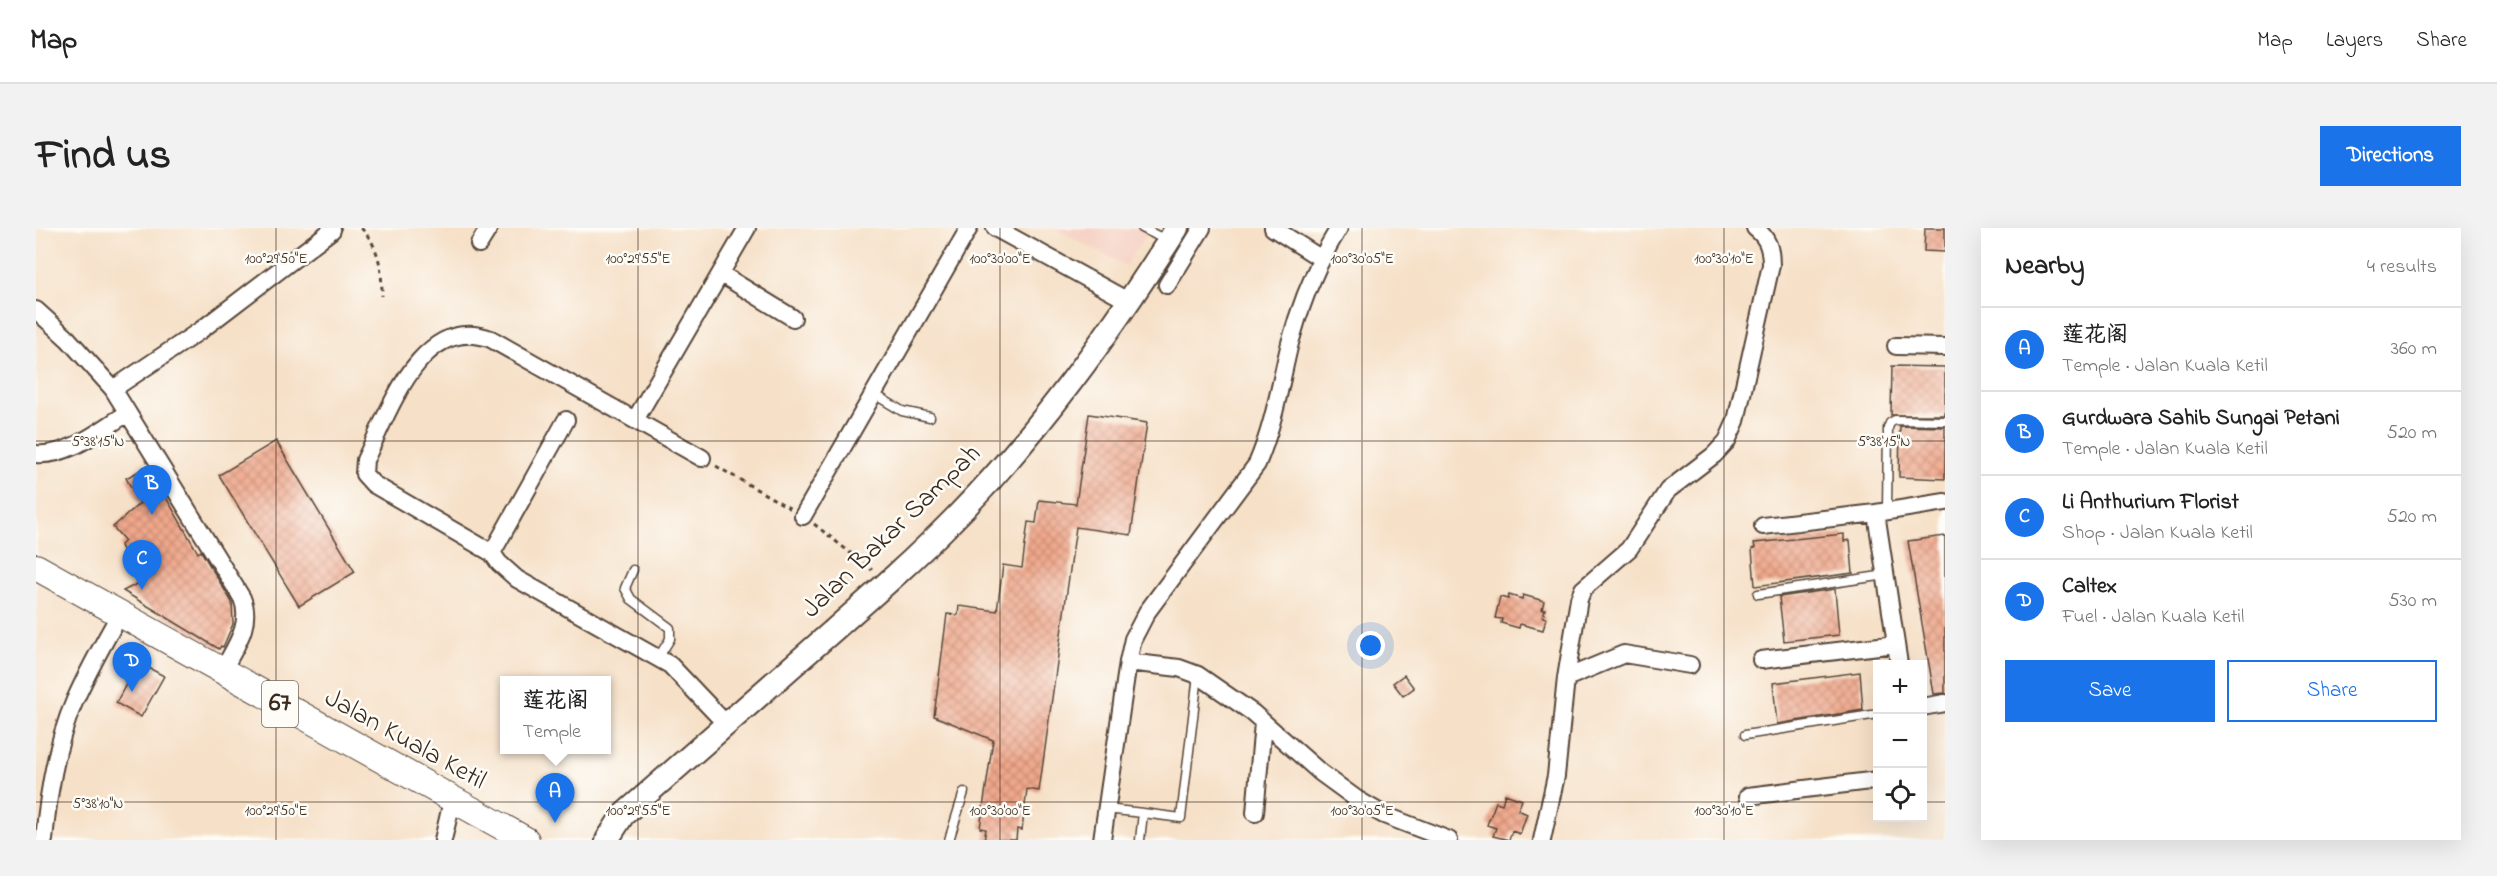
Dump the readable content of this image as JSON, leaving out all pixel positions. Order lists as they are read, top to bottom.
{
  "streets": {
    "main road": ["Jalan Bakar Sampah", "67", "Jalan Kuala Ketil"]
  },
  "page": {
    "header": "Map",
    "nav": ["Map", "Layers", "Share"],
    "title": "Find us",
    "buttons": [
      "Directions",
      ["Save", "Share"]
    ],
    "heading": ["Nearby", "4 results"],
    "list": [
      {
        "mark": "A",
        "name": "莲花阁",
        "note": "Temple · Jalan Kuala Ketil",
        "value": "360 m"
      },
      {
        "mark": "B",
        "name": "Gurdwara Sahib Sungai Petani",
        "note": "Temple · Jalan Kuala Ketil",
        "value": "520 m"
      },
      {
        "mark": "C",
        "name": "Li Anthurium Florist",
        "note": "Shop · Jalan Kuala Ketil",
        "value": "520 m"
      },
      {
        "mark": "D",
        "name": "Caltex",
        "note": "Fuel · Jalan Kuala Ketil",
        "value": "530 m"
      }
    ],
    "pins": [
      "B",
      "C",
      "D",
      "A"
    ],
    "map_buttons": ["+", "−"],
    "popup": ["莲花阁", "Temple"]
  },
  "coordinates": [
    "100°29'50\"E",
    "100°29'55\"E",
    "100°30'00\"E",
    "100°30'05\"E",
    "100°30'10\"E",
    "5°38'15\"N",
    "5°38'10\"N"
  ]
}
